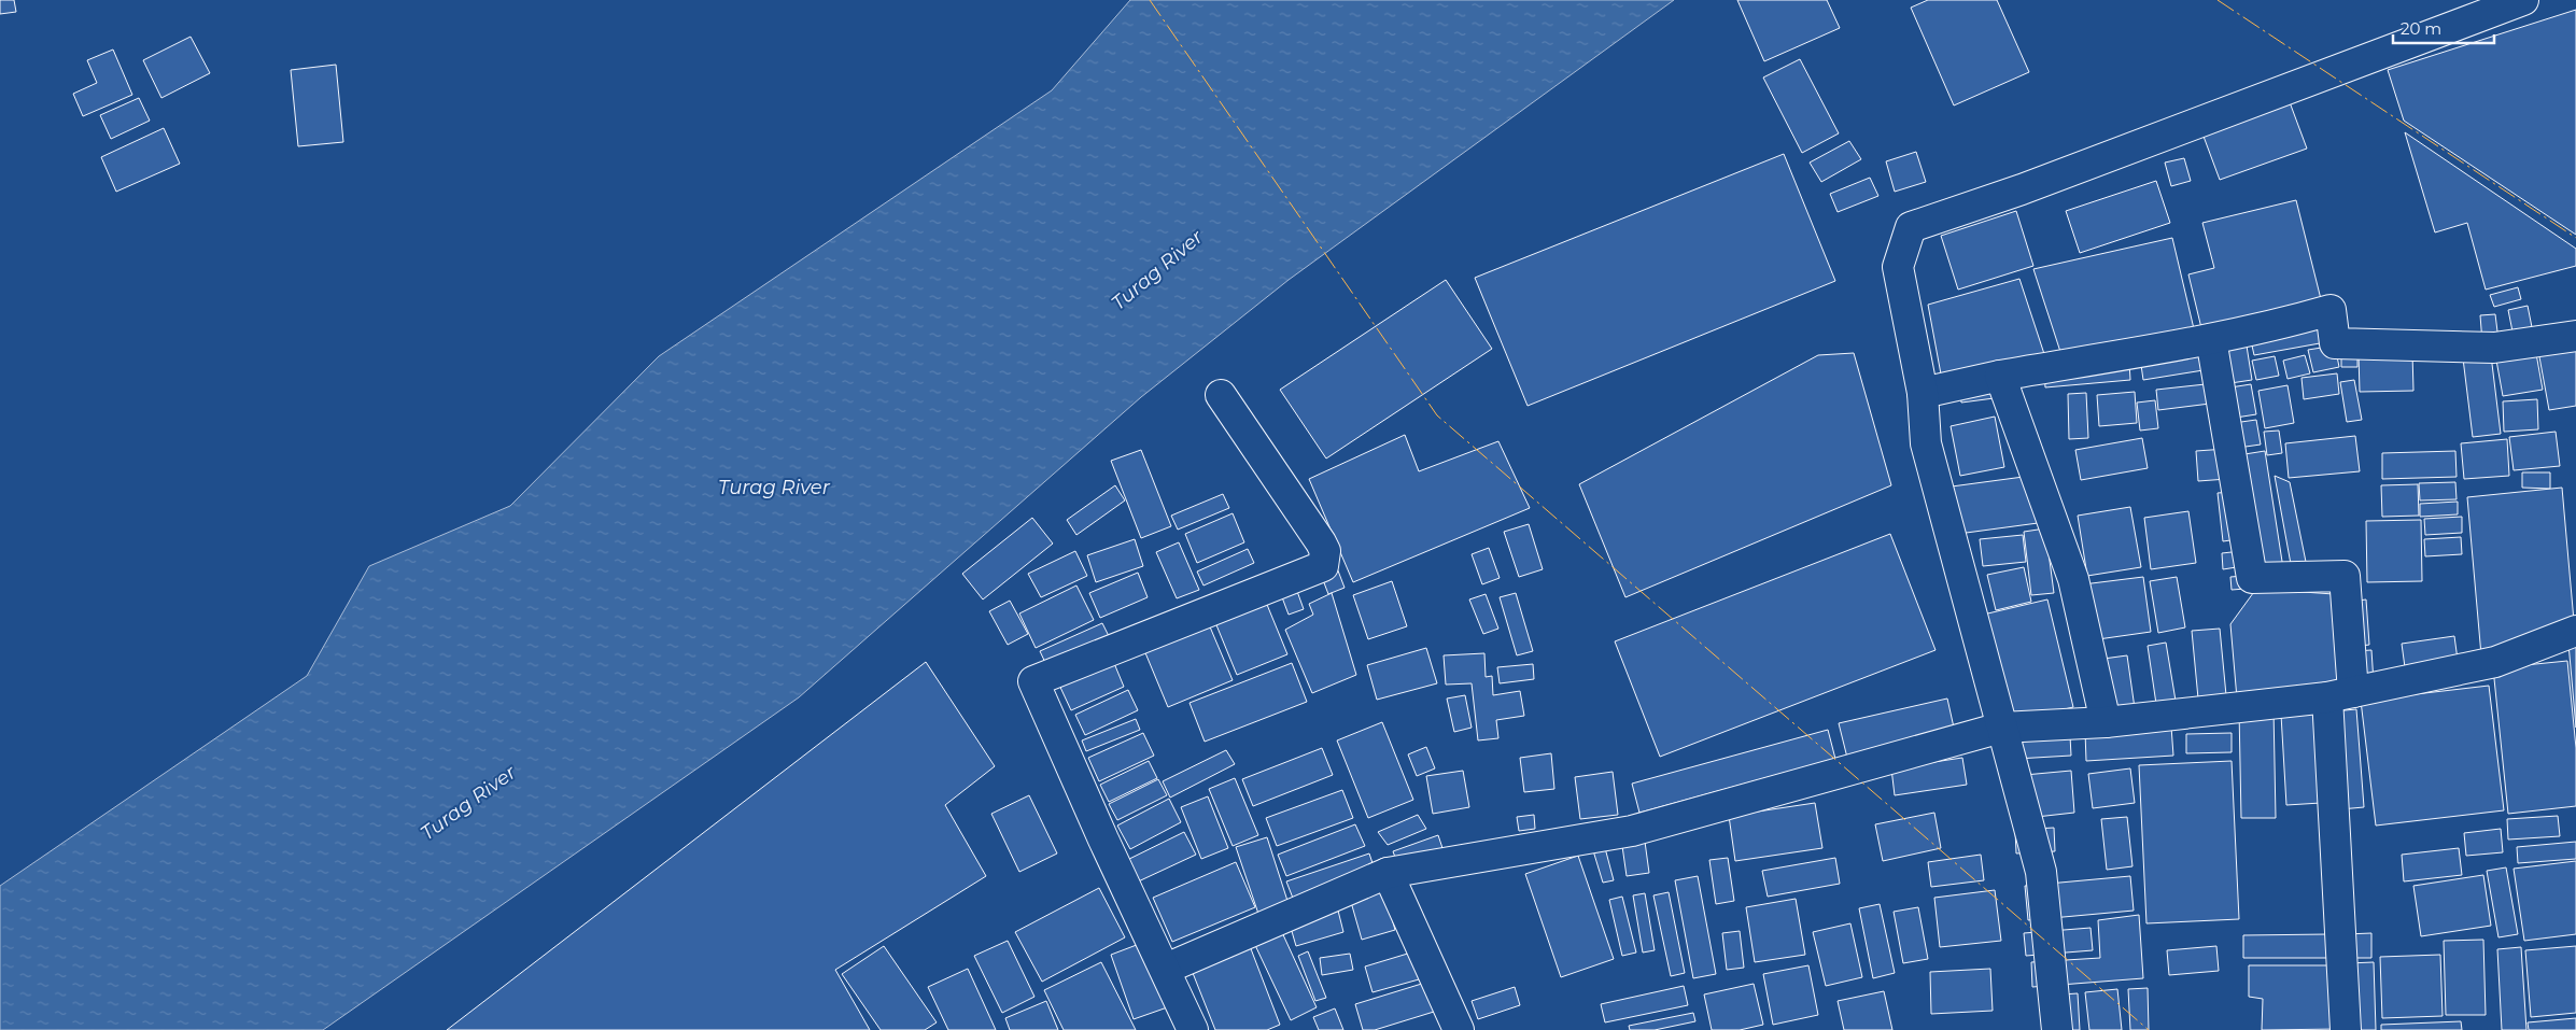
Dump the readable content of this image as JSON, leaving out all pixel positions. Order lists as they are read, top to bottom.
{
  "water": ["Turag River"],
  "scale_bar": "20 m"
}
